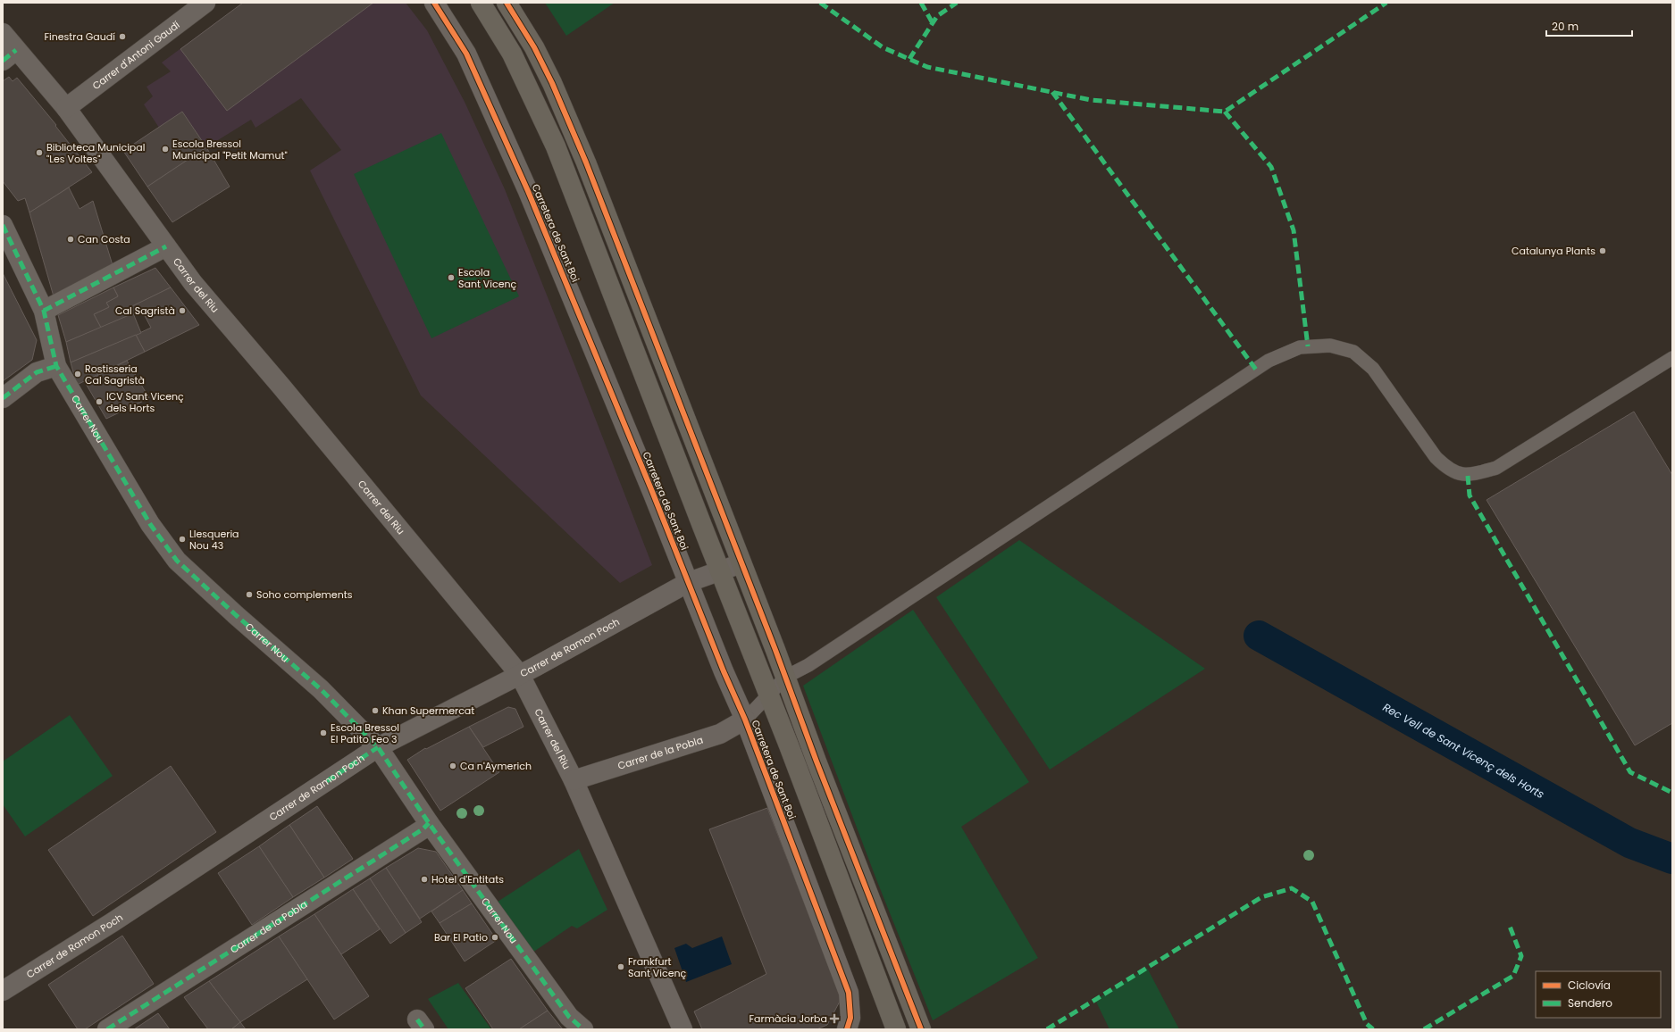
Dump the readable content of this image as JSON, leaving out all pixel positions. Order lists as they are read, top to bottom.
{
  "streets": {
    "street": [
      "Carrer d'Antoni Gaudí",
      "Carretera de Sant Boi",
      "Carrer del Riu",
      "Carrer Nou",
      "Carrer de Ramon Poch",
      "Carrer de la Pobla"
    ]
  },
  "crossings": [
    ["Carrer d'Antoni Gaudí", "Carrer del Riu"],
    ["Carretera de Sant Boi", "Carrer de Ramon Poch"],
    ["Carretera de Sant Boi", "Carrer de la Pobla"],
    ["Carrer del Riu", "Carrer de Ramon Poch"],
    ["Carrer del Riu", "Carrer de la Pobla"],
    ["Carrer Nou", "Carrer de Ramon Poch"],
    ["Carrer Nou", "Carrer de la Pobla"]
  ],
  "water": ["Rec Vell de Sant Vicenç dels Horts"],
  "places": {
    "other": [
      "Finestra Gaudí",
      "Escola Bressol Municipal \"Petit Mamut\"",
      "Biblioteca Municipal \"Les Voltes\"",
      "Can Costa",
      "Catalunya Plants",
      "Escola Sant Vicenç",
      "Cal Sagristà",
      "Rostisseria Cal Sagristà",
      "ICV Sant Vicenç dels Horts",
      "Llesqueria Nou 43",
      "Soho complements",
      "Khan Supermercat",
      "Escola Bressol El Patito Feo 3",
      "Ca n'Aymerich",
      "Hotel d'Entitats",
      "Bar El Patio",
      "Frankfurt Sant Vicenç"
    ],
    "health": ["Farmàcia Jorba"]
  },
  "legend": ["Ciclovía", "Sendero"],
  "scale_bar": "20 m"
}
